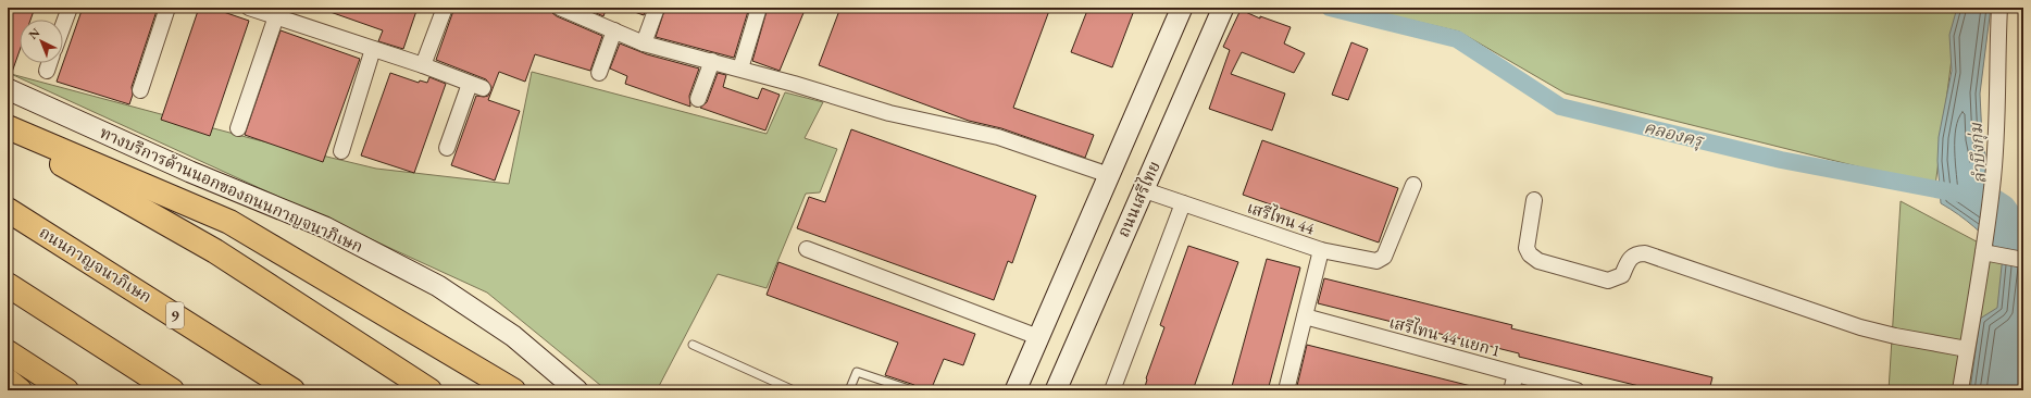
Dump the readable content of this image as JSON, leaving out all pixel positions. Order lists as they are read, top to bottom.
{
  "streets": {
    "highway": ["ถนนกาญจนาภิเษก", "9"],
    "main road": ["ทางบริการด้านนอกของถนนกาญจนาภิเษก", "ถนนเสรีไทย"],
    "street": ["เสรีไทน 44", "เสรีไทน 44 แยก 1"]
  },
  "crossings": [
    ["ถนนเสรีไทย", "เสรีไทน 44"],
    ["เสรีไทน 44", "เสรีไทน 44 แยก 1"]
  ],
  "water": ["คลองครุ", "ลำบึงกุ่ม"],
  "north": "top left"
}
